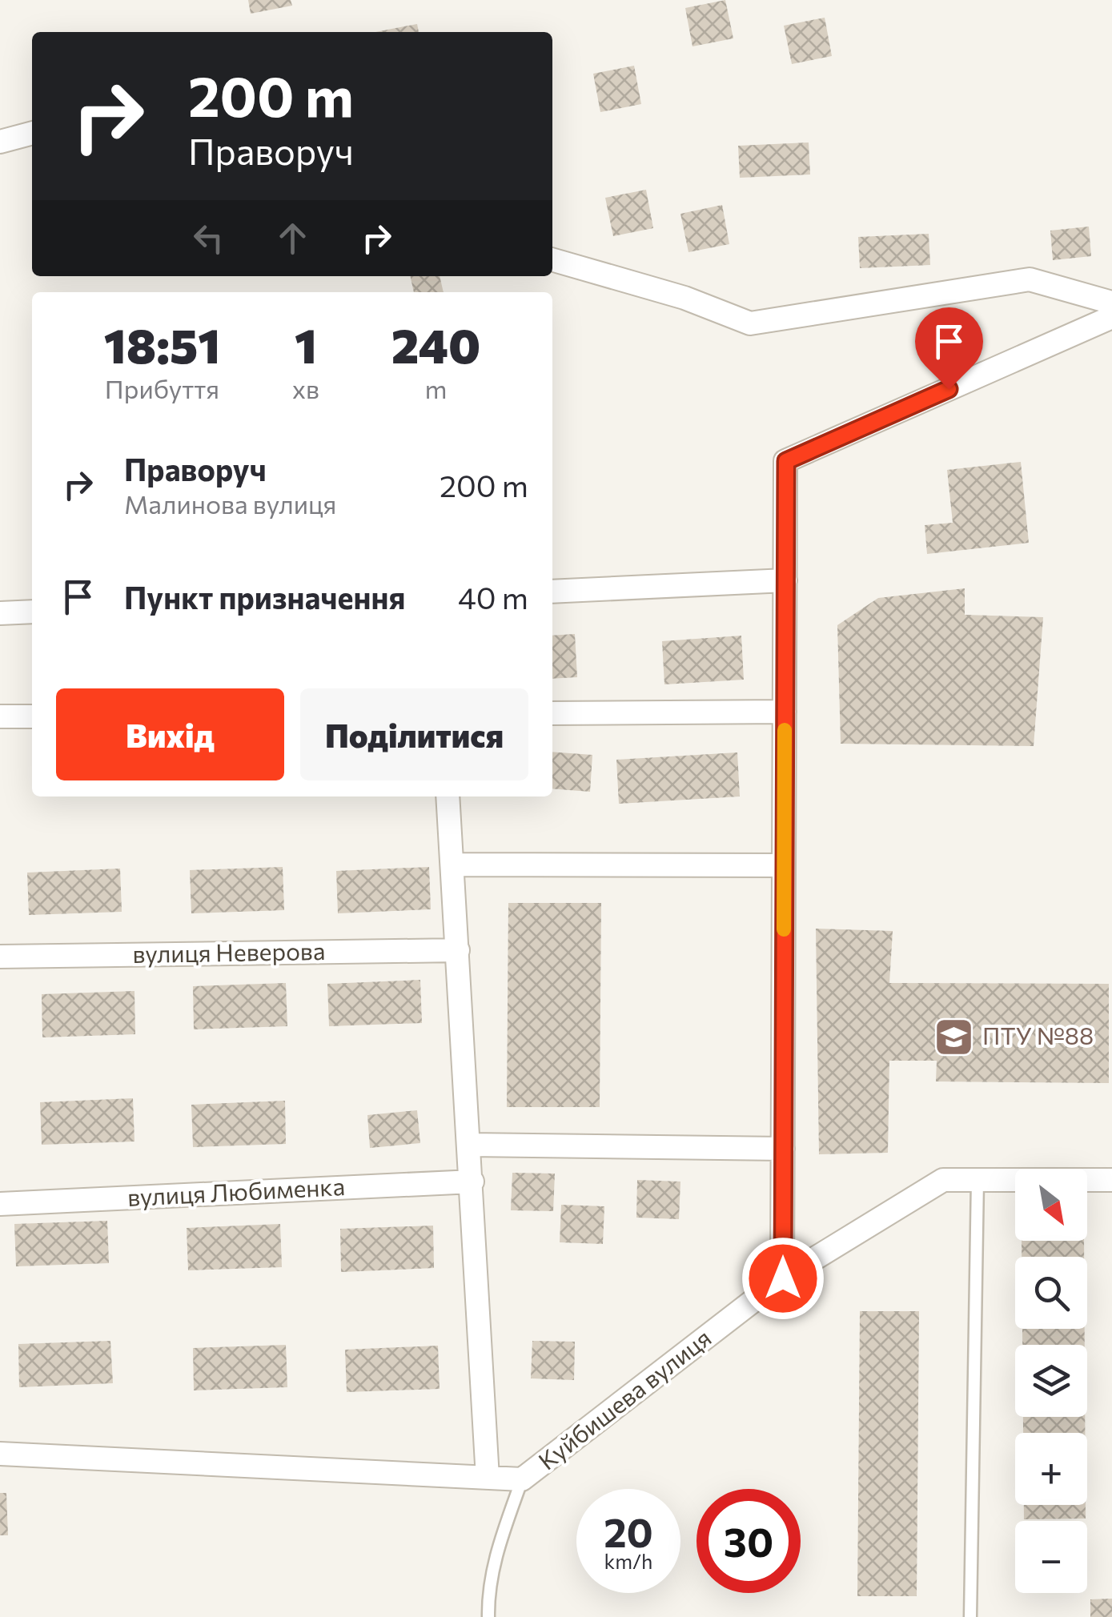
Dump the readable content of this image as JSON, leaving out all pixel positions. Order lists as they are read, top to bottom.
{
  "streets": {
    "street": ["вулиця Неверова", "вулиця Любименка", "Куйбишева вулиця"]
  },
  "places": {
    "school or university": ["ПТУ №88"]
  },
  "north": "bottom right",
  "page": {
    "turn": ["200 m", "Праворуч"],
    "eta": [
      "18:51",
      "Прибуття",
      "1",
      "хв",
      "240",
      "m"
    ],
    "list": [
      {
        "name": "Праворуч",
        "note": "Малинова вулиця",
        "value": "200 m"
      },
      {
        "name": "Пункт призначення",
        "value": "40 m"
      }
    ],
    "buttons": ["Вихід", "Поділитися"],
    "map_buttons": ["+", "−"],
    "speed": "20 km/h",
    "limit": "30"
  }
}
